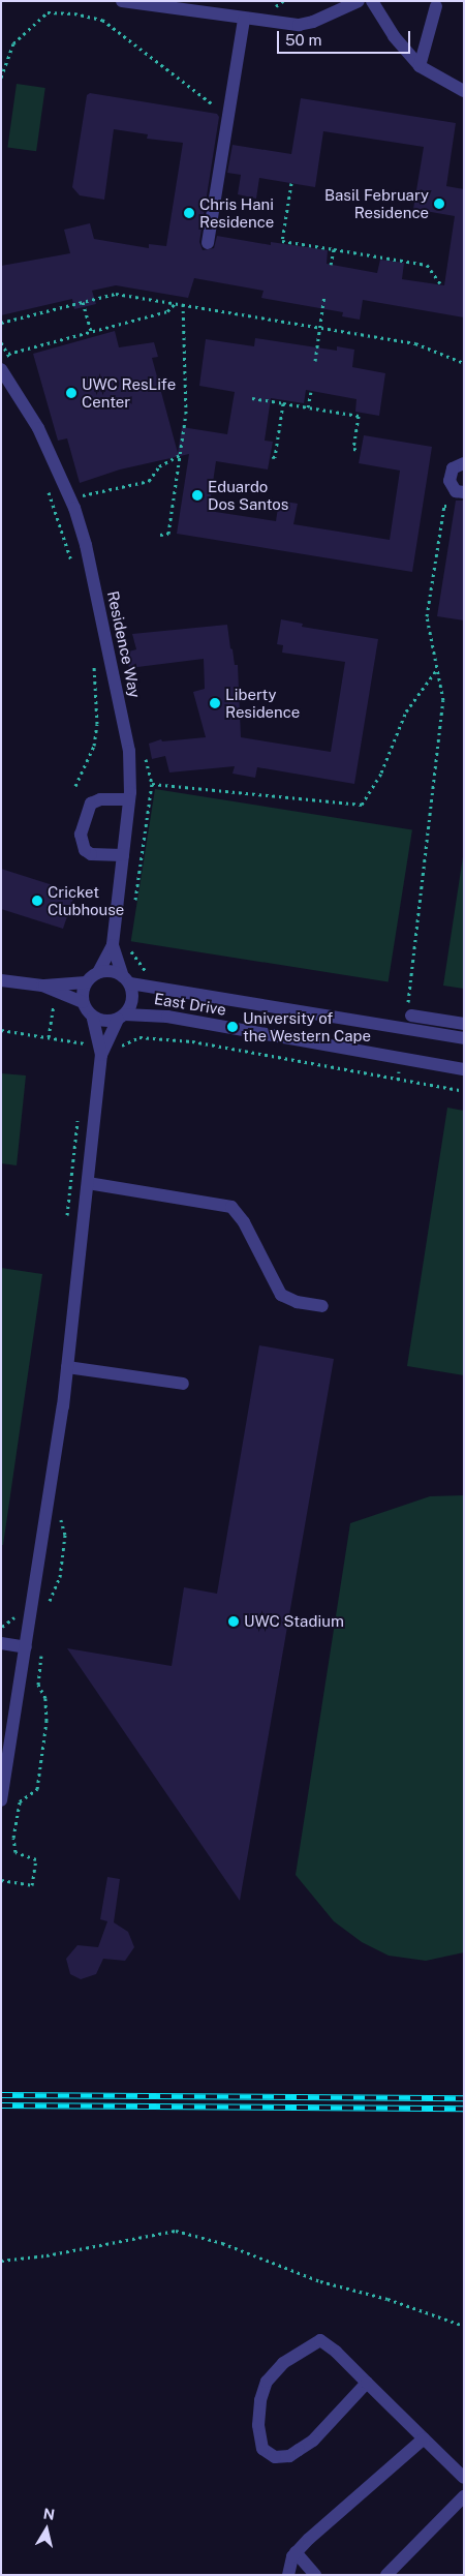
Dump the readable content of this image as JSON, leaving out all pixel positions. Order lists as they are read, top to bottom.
{
  "streets": {
    "street": ["Residence Way", "East Drive"]
  },
  "crossings": [
    ["Residence Way", "East Drive"]
  ],
  "places": [
    "Basil February Residence",
    "Chris Hani Residence",
    "UWC ResLife Center",
    "Eduardo Dos Santos",
    "Liberty Residence",
    "Cricket Clubhouse",
    "University of the Western Cape",
    "UWC Stadium"
  ],
  "scale_bar": "50 m",
  "north": "top"
}
